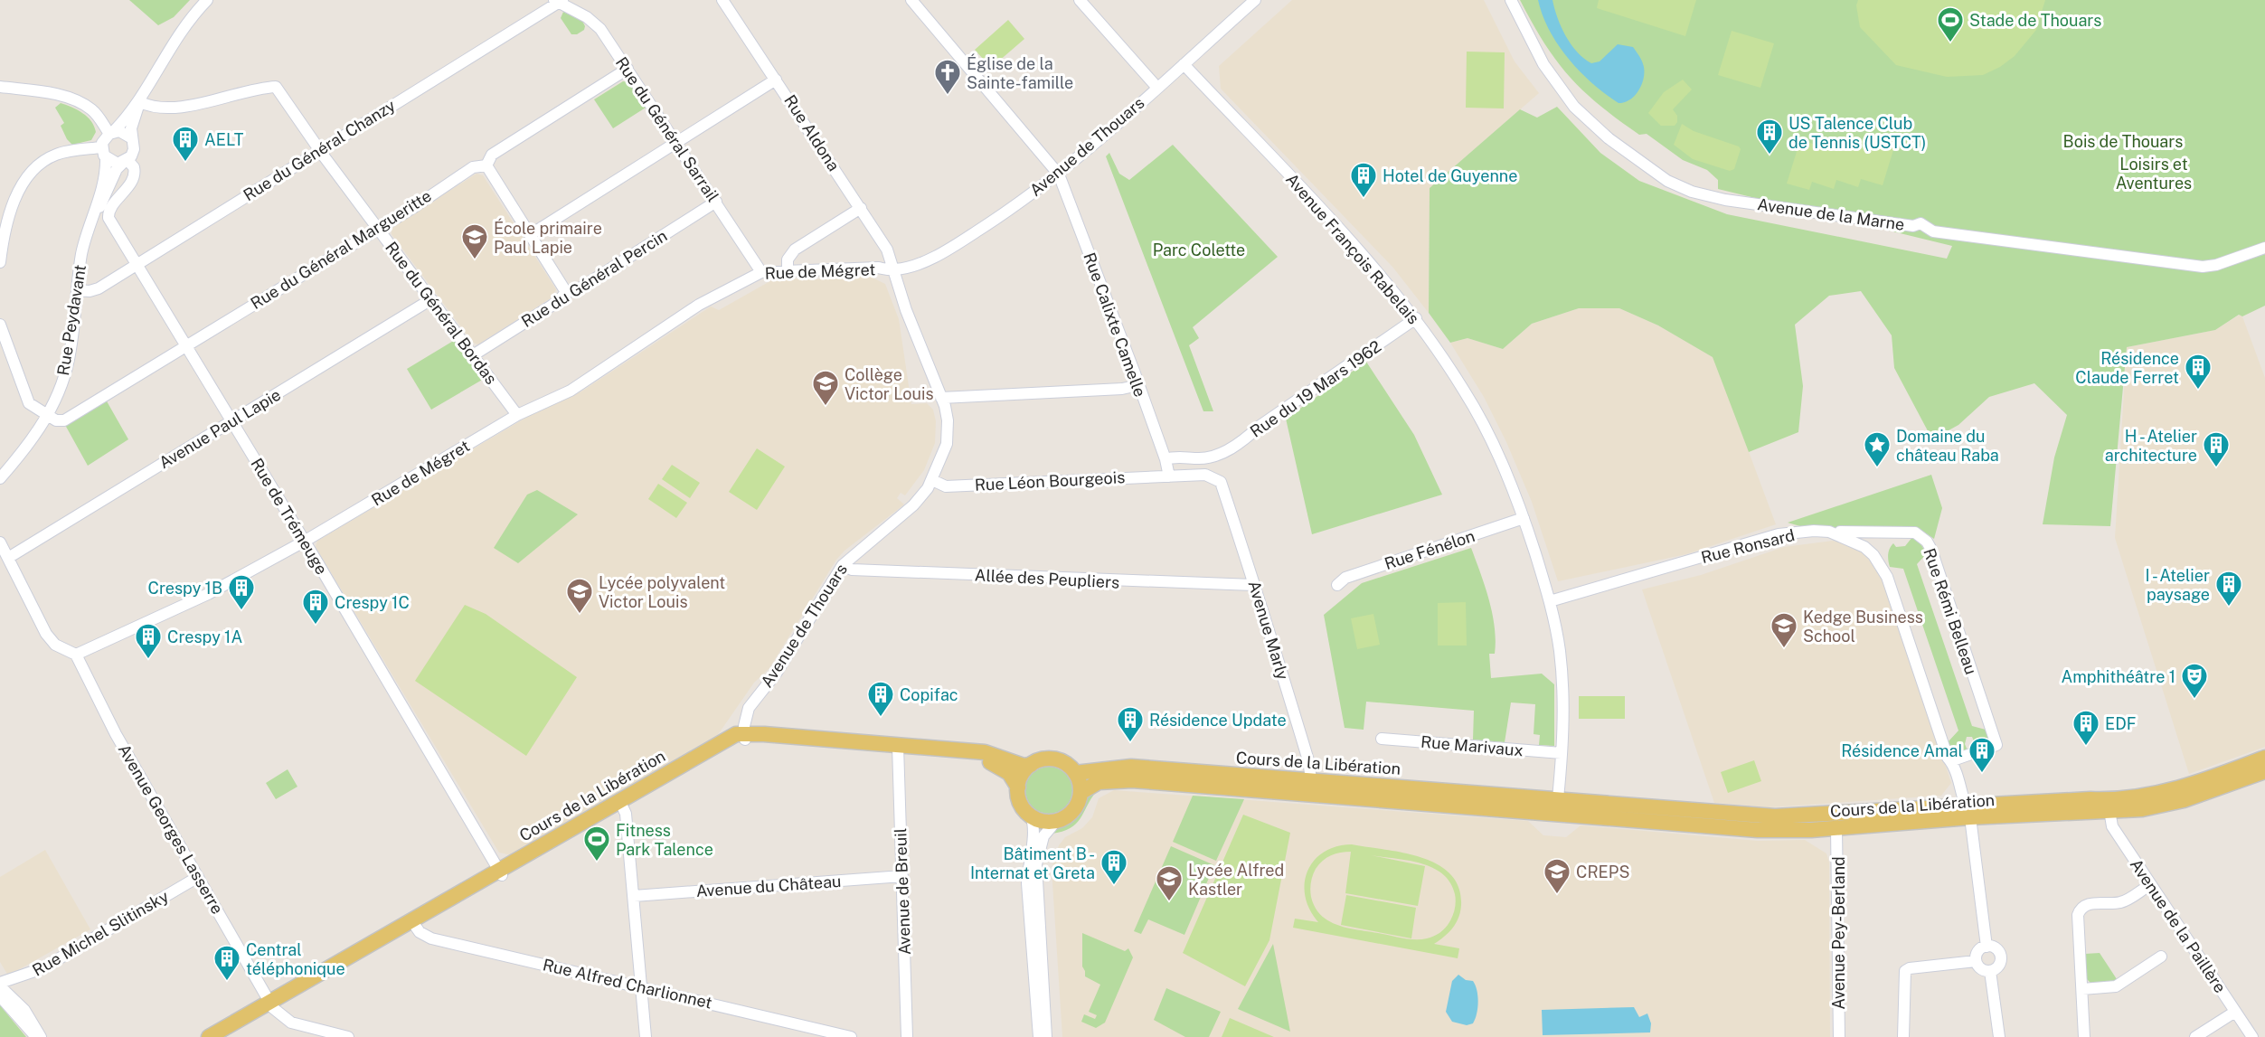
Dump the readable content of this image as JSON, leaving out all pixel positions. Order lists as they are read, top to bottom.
{
  "streets": {
    "main road": ["Cours de la Libération"],
    "street": [
      "Rue du Général Sarrail",
      "Rue Aldona",
      "Avenue de Thouars",
      "Rue du Général Chanzy",
      "Avenue de la Marne",
      "Avenue François Rabelais",
      "Rue du Général Margueritte",
      "Rue de Mégret",
      "Rue du Général Percin",
      "Rue du Général Bordas",
      "Rue Peydavant",
      "Rue Calixte Camelle",
      "Rue du 19 Mars 1962",
      "Avenue Paul Lapie",
      "Rue Léon Bourgeois",
      "Rue de Trémeuge",
      "Rue Ronsard",
      "Rue Fénélon",
      "Allée des Peupliers",
      "Rue Rémi Belleau",
      "Avenue Marly",
      "Rue Marivaux",
      "Avenue Georges Lasserre",
      "Avenue du Château",
      "Avenue de Breuil",
      "Avenue de la Paillère",
      "Rue Michel Slitinsky",
      "Avenue Pey-Berland",
      "Rue Alfred Charlionnet"
    ]
  },
  "crossings": [
    ["Rue du Général Sarrail", "Rue du Général Chanzy"],
    ["Rue du Général Sarrail", "Rue du Général Margueritte"],
    ["Rue du Général Sarrail", "Rue de Mégret"],
    ["Rue du Général Sarrail", "Rue du Général Percin"],
    ["Rue Aldona", "Avenue de Thouars"],
    ["Rue Aldona", "Rue de Mégret"],
    ["Avenue de Thouars", "Avenue François Rabelais"],
    ["Avenue de Thouars", "Rue de Mégret"],
    ["Avenue de Thouars", "Rue Calixte Camelle"],
    ["Avenue de Thouars", "Rue Léon Bourgeois"],
    ["Avenue de Thouars", "Allée des Peupliers"],
    ["Avenue de Thouars", "Cours de la Libération"],
    ["Rue du Général Chanzy", "Rue du Général Bordas"],
    ["Rue du Général Chanzy", "Rue Peydavant"],
    ["Rue du Général Chanzy", "Rue de Trémeuge"],
    ["Avenue François Rabelais", "Rue du 19 Mars 1962"],
    ["Avenue François Rabelais", "Rue Ronsard"],
    ["Avenue François Rabelais", "Rue Fénélon"],
    ["Avenue François Rabelais", "Rue Marivaux"],
    ["Avenue François Rabelais", "Cours de la Libération"],
    ["Rue du Général Margueritte", "Rue du Général Bordas"],
    ["Rue du Général Margueritte", "Rue Peydavant"],
    ["Rue du Général Margueritte", "Rue de Trémeuge"],
    ["Rue de Mégret", "Rue du Général Bordas"],
    ["Rue de Mégret", "Rue de Trémeuge"],
    ["Rue de Mégret", "Avenue Georges Lasserre"],
    ["Rue du Général Percin", "Rue du Général Bordas"],
    ["Rue du Général Bordas", "Avenue Paul Lapie"],
    ["Rue Peydavant", "Rue de Trémeuge"],
    ["Rue Calixte Camelle", "Rue du 19 Mars 1962"],
    ["Rue Calixte Camelle", "Rue Léon Bourgeois"],
    ["Avenue Paul Lapie", "Rue de Trémeuge"],
    ["Rue Léon Bourgeois", "Avenue Marly"],
    ["Rue de Trémeuge", "Cours de la Libération"],
    ["Rue Ronsard", "Rue Rémi Belleau"],
    ["Rue Ronsard", "Cours de la Libération"],
    ["Allée des Peupliers", "Avenue Marly"],
    ["Avenue Marly", "Cours de la Libération"],
    ["Cours de la Libération", "Avenue Georges Lasserre"],
    ["Cours de la Libération", "Avenue de Breuil"],
    ["Cours de la Libération", "Avenue de la Paillère"],
    ["Cours de la Libération", "Avenue Pey-Berland"],
    ["Cours de la Libération", "Rue Alfred Charlionnet"],
    ["Avenue Georges Lasserre", "Rue Michel Slitinsky"],
    ["Avenue du Château", "Avenue de Breuil"]
  ],
  "parks": ["Bois de Thouars", "Loisirs et Aventures", "Parc Colette"],
  "places": {
    "sports": ["Stade de Thouars", "Fitness Park Talence"],
    "church": ["Église de la Sainte-famille"],
    "building": [
      "US Talence Club de Tennis (USTCT)",
      "AELT",
      "Hotel de Guyenne",
      "Résidence Claude Ferret",
      "H - Atelier architecture",
      "I - Atelier paysage",
      "Crespy 1B",
      "Crespy 1C",
      "Crespy 1A",
      "Copifac",
      "Résidence Update",
      "EDF",
      "Résidence Amal",
      "Bâtiment B - Internat et Greta",
      "Central téléphonique"
    ],
    "school or university": [
      "École primaire Paul Lapie",
      "Collège Victor Louis",
      "Lycée polyvalent Victor Louis",
      "Kedge Business School",
      "CREPS",
      "Lycée Alfred Kastler"
    ],
    "place": ["Domaine du château Raba"],
    "theatre": ["Amphithéâtre 1"]
  }
}
